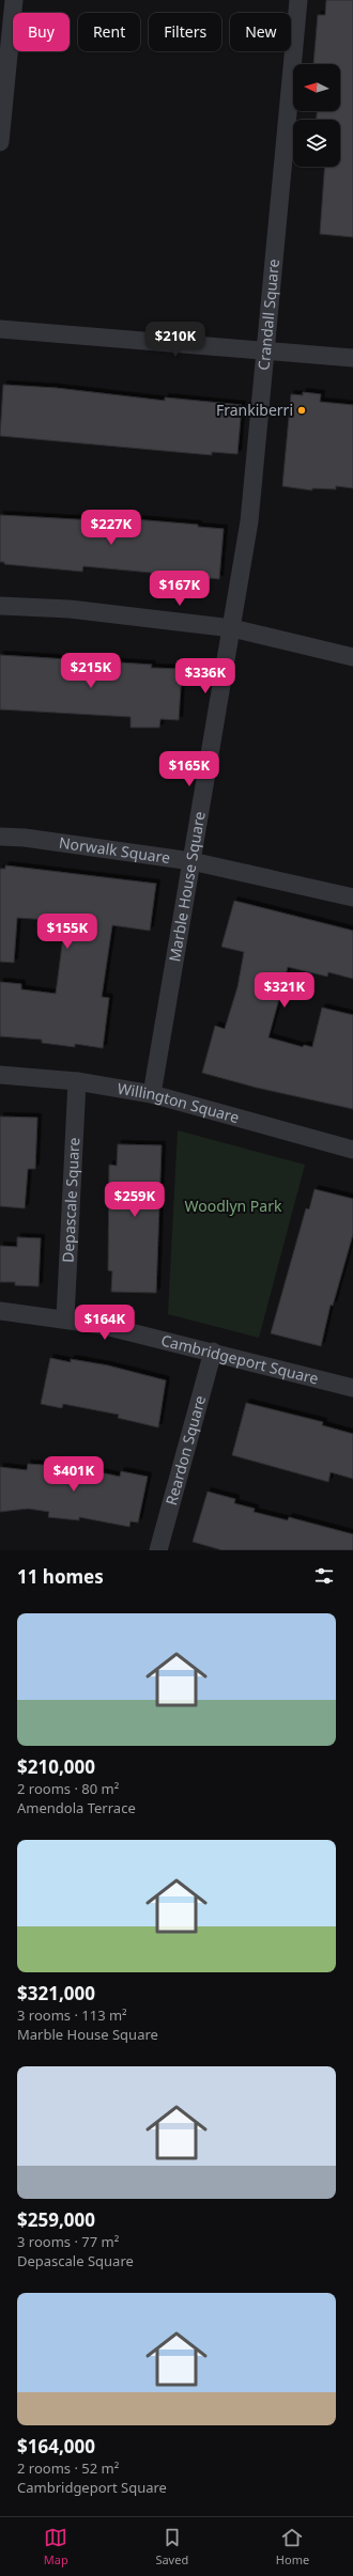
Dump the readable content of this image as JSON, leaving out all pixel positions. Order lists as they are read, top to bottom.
{
  "streets": {
    "street": [
      "Crandall Square",
      "Norwalk Square",
      "Marble House Square",
      "Willington Square",
      "Depascale Square",
      "Cambridgeport Square",
      "Reardon Square"
    ]
  },
  "crossings": [
    ["Crandall Square", "Marble House Square"],
    ["Norwalk Square", "Marble House Square"],
    ["Marble House Square", "Willington Square"],
    ["Willington Square", "Depascale Square"],
    ["Depascale Square", "Cambridgeport Square"],
    ["Cambridgeport Square", "Reardon Square"]
  ],
  "parks": ["Woodlyn Park"],
  "places": ["Frankiberri"],
  "north": "left",
  "page": {
    "chip": [
      "Buy",
      "Rent",
      "Filters",
      "New"
    ],
    "price": [
      "$210K",
      "$227K",
      "$167K",
      "$215K",
      "$336K",
      "$165K",
      "$155K",
      "$321K",
      "$259K",
      "$164K",
      "$401K"
    ],
    "heading": "11 homes",
    "list": [
      {
        "name": "$210,000",
        "note": "2 rooms · 80 m² · Amendola Terrace"
      },
      {
        "name": "$321,000",
        "note": "3 rooms · 113 m² · Marble House Square"
      },
      {
        "name": "$259,000",
        "note": "3 rooms · 77 m² · Depascale Square"
      },
      {
        "name": "$164,000",
        "note": "2 rooms · 52 m² · Cambridgeport Square"
      }
    ],
    "tabs": ["Map", "Saved", "Home"]
  }
}
